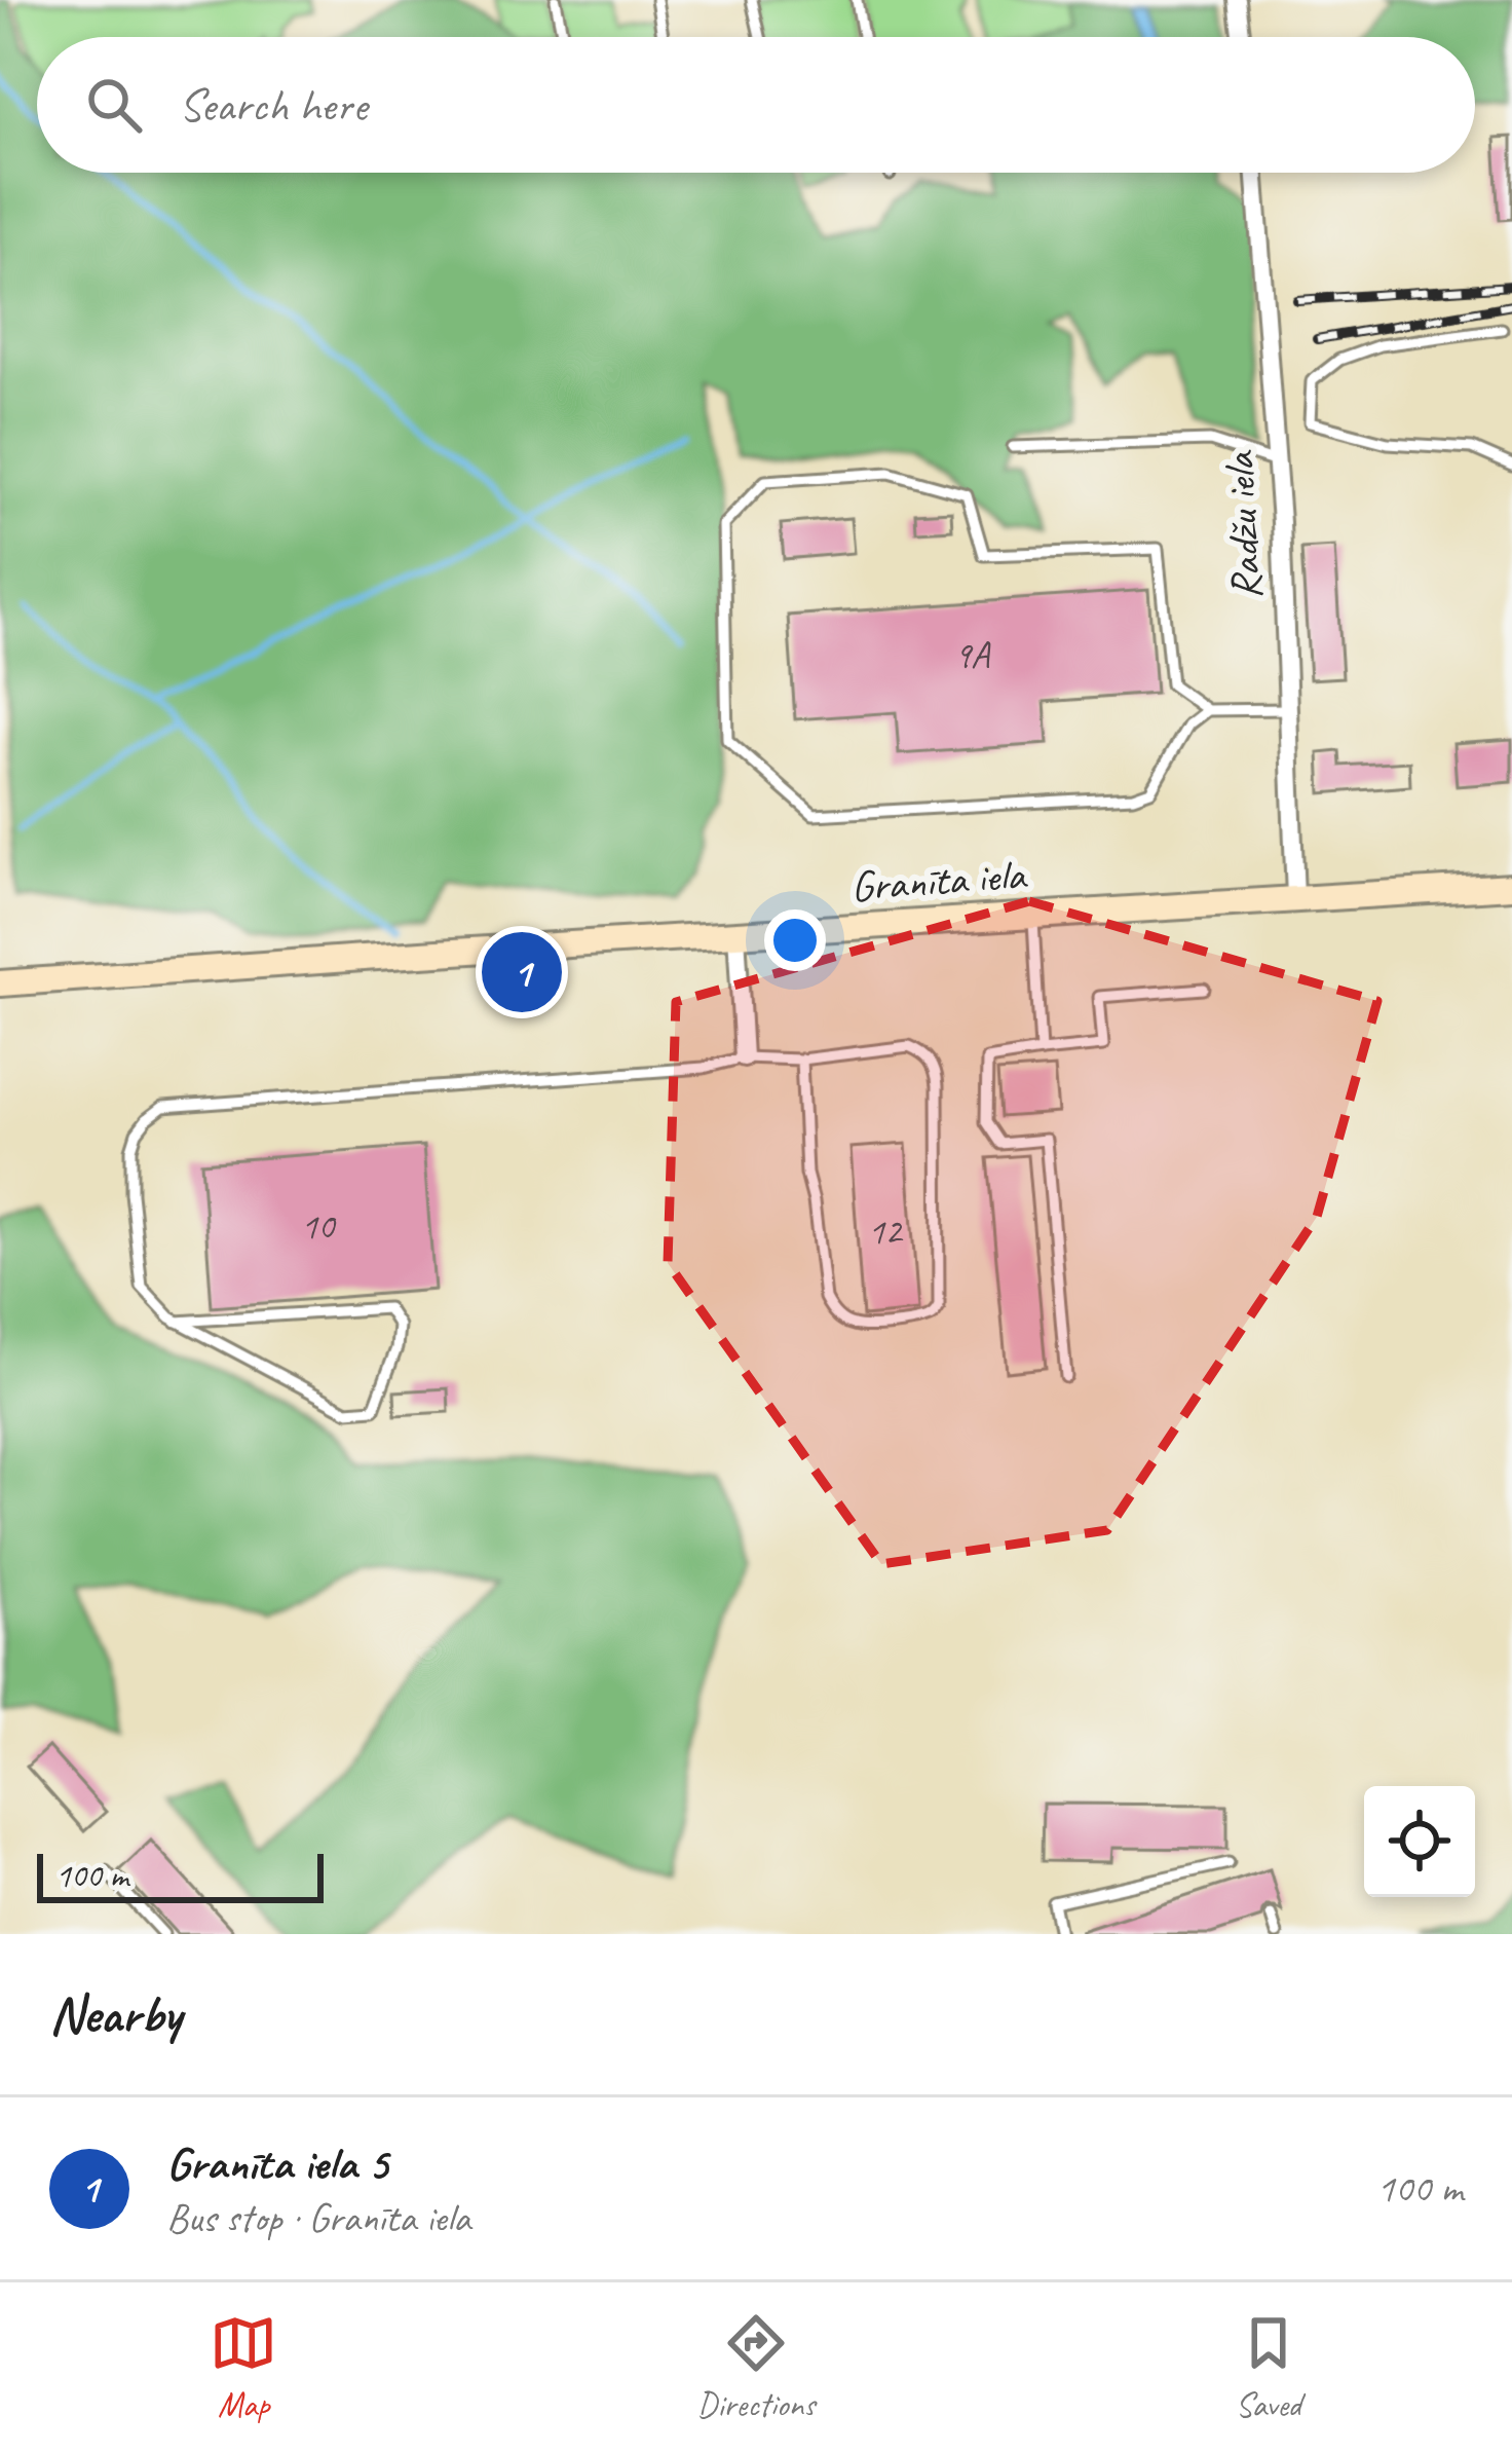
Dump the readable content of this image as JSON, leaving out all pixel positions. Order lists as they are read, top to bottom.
{
  "streets": {
    "main road": ["Granīta iela"],
    "street": ["Radžu iela"]
  },
  "crossings": [
    ["Radžu iela", "Granīta iela"]
  ],
  "house_numbers": ["9A", "10", "12"],
  "scale_bar": "100 m",
  "page": {
    "search": "Search here",
    "pins": "1",
    "scale": "100 m",
    "heading": "Nearby",
    "list": [
      {
        "mark": "1",
        "name": "Granīta iela 5",
        "note": "Bus stop · Granīta iela",
        "value": "100 m"
      }
    ],
    "nav": ["Map", "Directions", "Saved"]
  }
}
